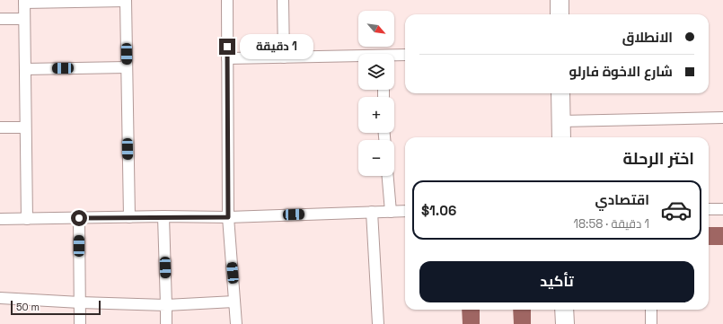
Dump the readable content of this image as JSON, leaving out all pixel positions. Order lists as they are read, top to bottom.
{
  "scale_bar": "50 m",
  "north": "bottom right",
  "page": {
    "map_buttons": ["+", "−"],
    "banner": ["الانطلاق", "شارع الاخوة فارلو"],
    "bubble": "1 دقيقة",
    "heading": "اختر الرحلة",
    "list": [
      {
        "name": "اقتصادي",
        "note": "1 دقيقة · 18:58",
        "value": "$1.06"
      }
    ],
    "buttons": "تأكيد",
    "scale": "50 m"
  }
}
